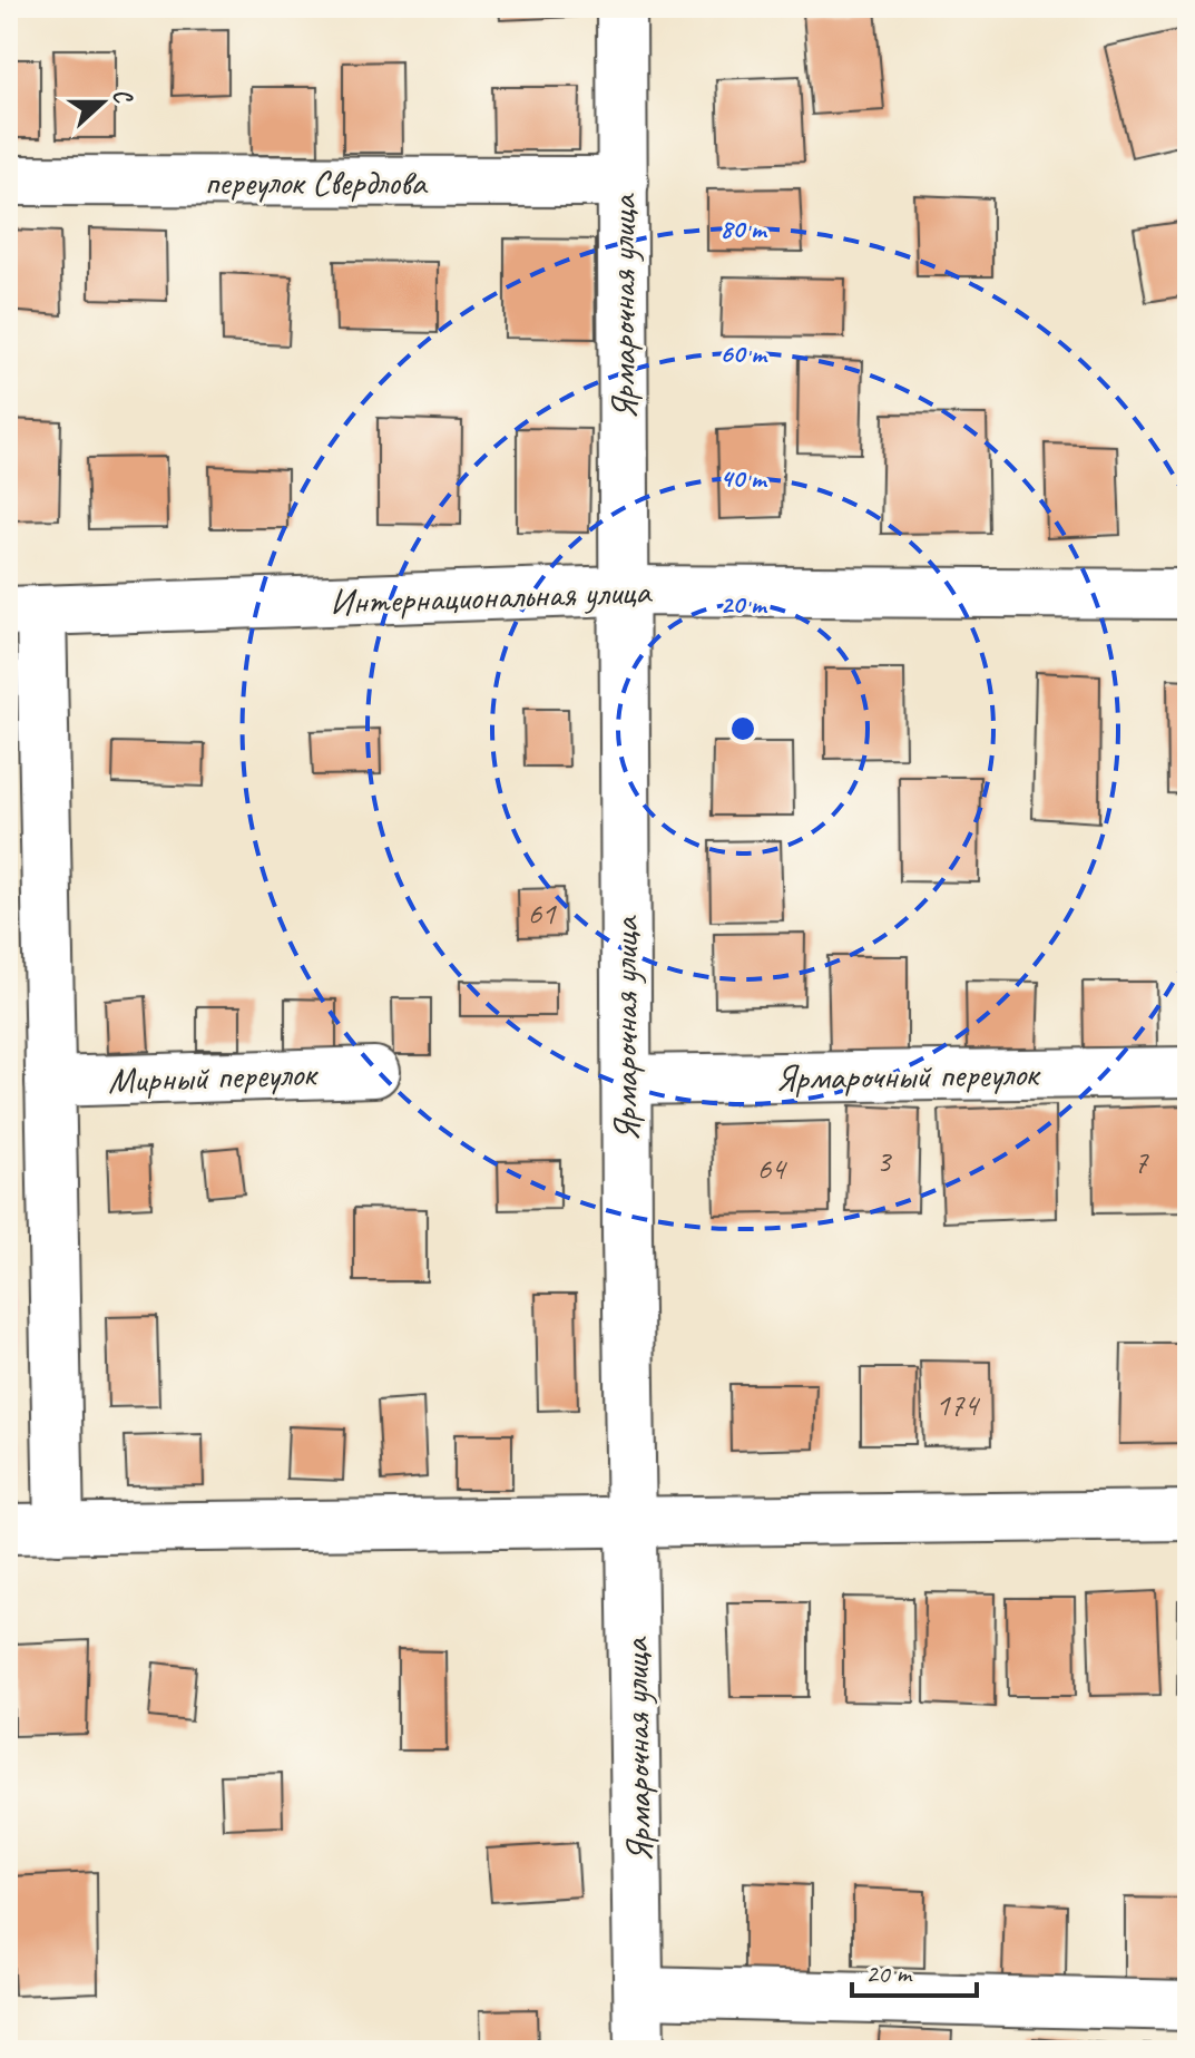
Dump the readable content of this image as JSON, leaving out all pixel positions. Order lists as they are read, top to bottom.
{
  "streets": {
    "street": [
      "переулок Свердлова",
      "Ярмарочная улица",
      "Интернациональная улица",
      "Ярмарочный переулок",
      "Мирный переулок"
    ]
  },
  "crossings": [
    ["переулок Свердлова", "Ярмарочная улица"],
    ["Ярмарочная улица", "Интернациональная улица"],
    ["Ярмарочная улица", "Ярмарочный переулок"]
  ],
  "house_numbers": [
    "61",
    "3",
    "7",
    "64",
    "174"
  ],
  "scale_bar": "20 m",
  "north": "right",
  "rings": [
    "80 m",
    "60 m",
    "40 m",
    "20 m"
  ]
}
